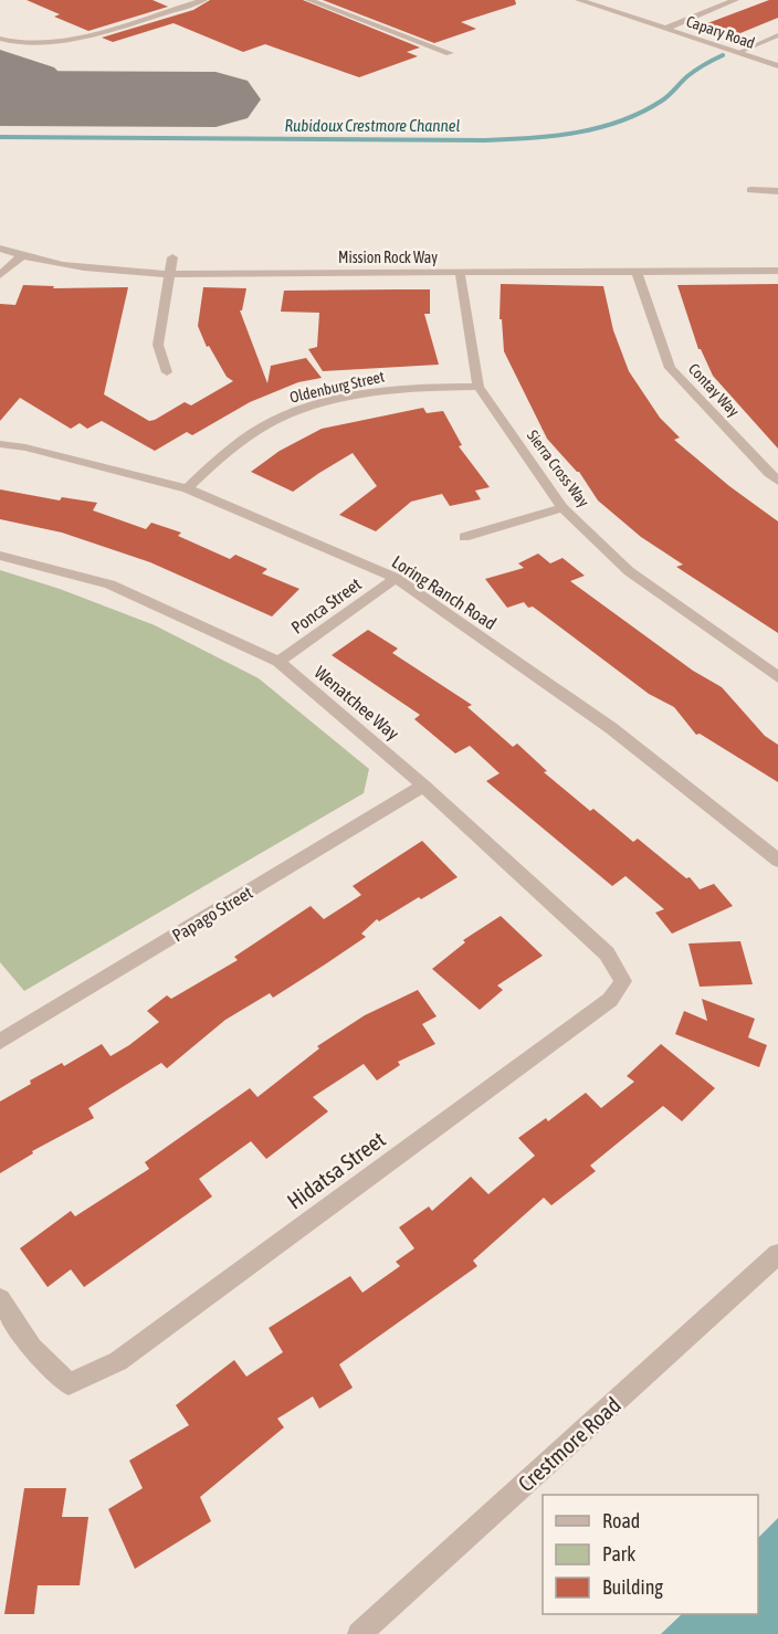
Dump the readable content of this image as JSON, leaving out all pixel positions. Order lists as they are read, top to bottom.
{
  "streets": {
    "street": [
      "Capary Road",
      "Mission Rock Way",
      "Oldenburg Street",
      "Contay Way",
      "Sierra Cross Way",
      "Loring Ranch Road",
      "Ponca Street",
      "Wenatchee Way",
      "Papago Street",
      "Hidatsa Street",
      "Crestmore Road"
    ]
  },
  "crossings": [
    ["Mission Rock Way", "Contay Way"],
    ["Mission Rock Way", "Sierra Cross Way"],
    ["Oldenburg Street", "Sierra Cross Way"],
    ["Oldenburg Street", "Loring Ranch Road"],
    ["Loring Ranch Road", "Ponca Street"],
    ["Ponca Street", "Wenatchee Way"],
    ["Wenatchee Way", "Papago Street"],
    ["Wenatchee Way", "Hidatsa Street"]
  ],
  "water": ["Rubidoux Crestmore Channel"],
  "legend": ["Road", "Park", "Building"]
}
